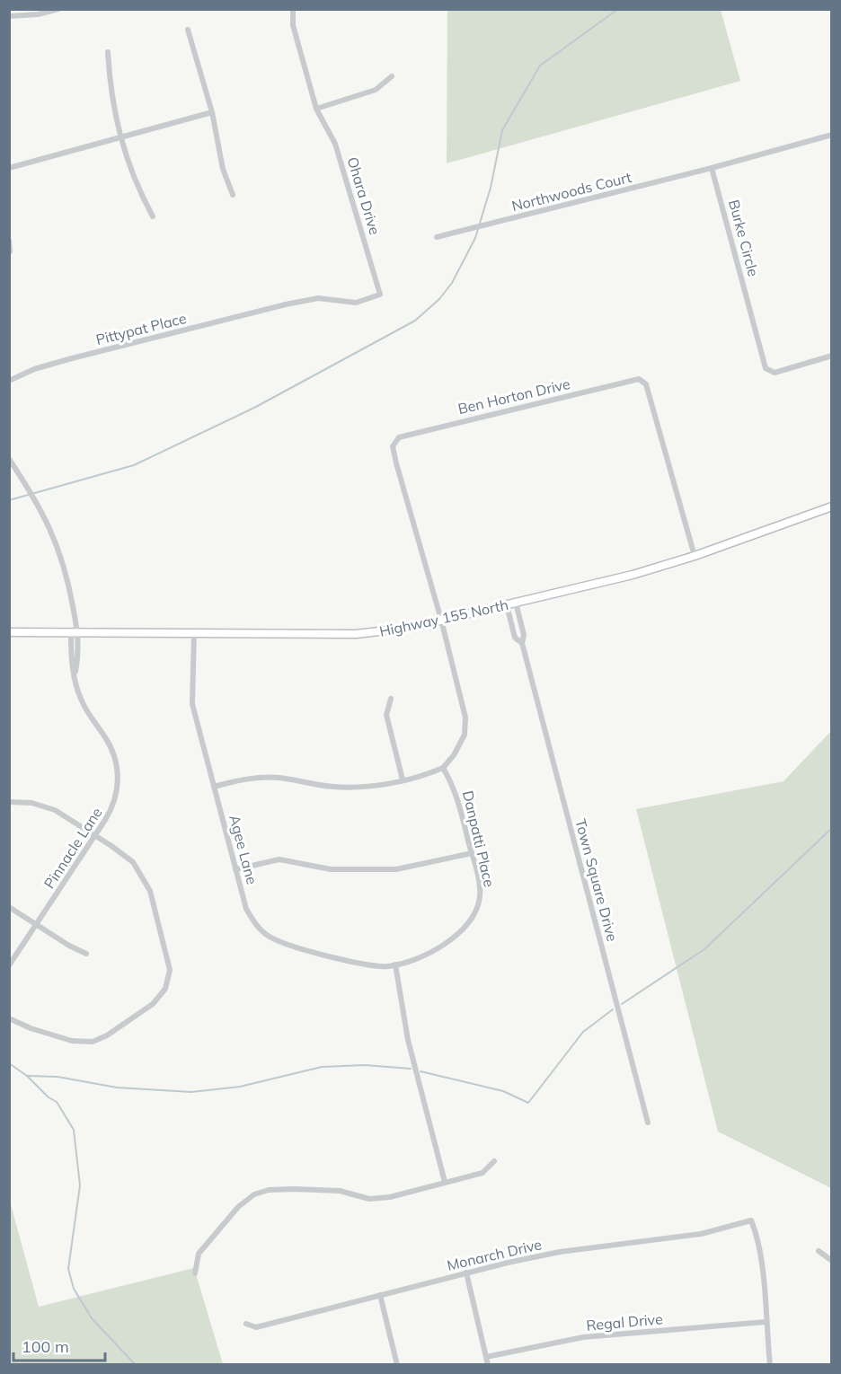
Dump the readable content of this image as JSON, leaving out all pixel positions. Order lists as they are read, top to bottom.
{
  "streets": {
    "main road": ["Highway 155 North"],
    "street": [
      "Northwoods Court",
      "Ohara Drive",
      "Burke Circle",
      "Pittypat Place",
      "Ben Horton Drive",
      "Danpatti Place",
      "Pinnacle Lane",
      "Agee Lane",
      "Town Square Drive",
      "Monarch Drive",
      "Regal Drive"
    ]
  },
  "crossings": [
    ["Northwoods Court", "Burke Circle"],
    ["Ohara Drive", "Pittypat Place"],
    ["Ben Horton Drive", "Highway 155 North"],
    ["Highway 155 North", "Pinnacle Lane"],
    ["Highway 155 North", "Agee Lane"],
    ["Highway 155 North", "Town Square Drive"],
    ["Danpatti Place", "Agee Lane"],
    ["Monarch Drive", "Regal Drive"]
  ],
  "scale_bar": "100 m"
}
